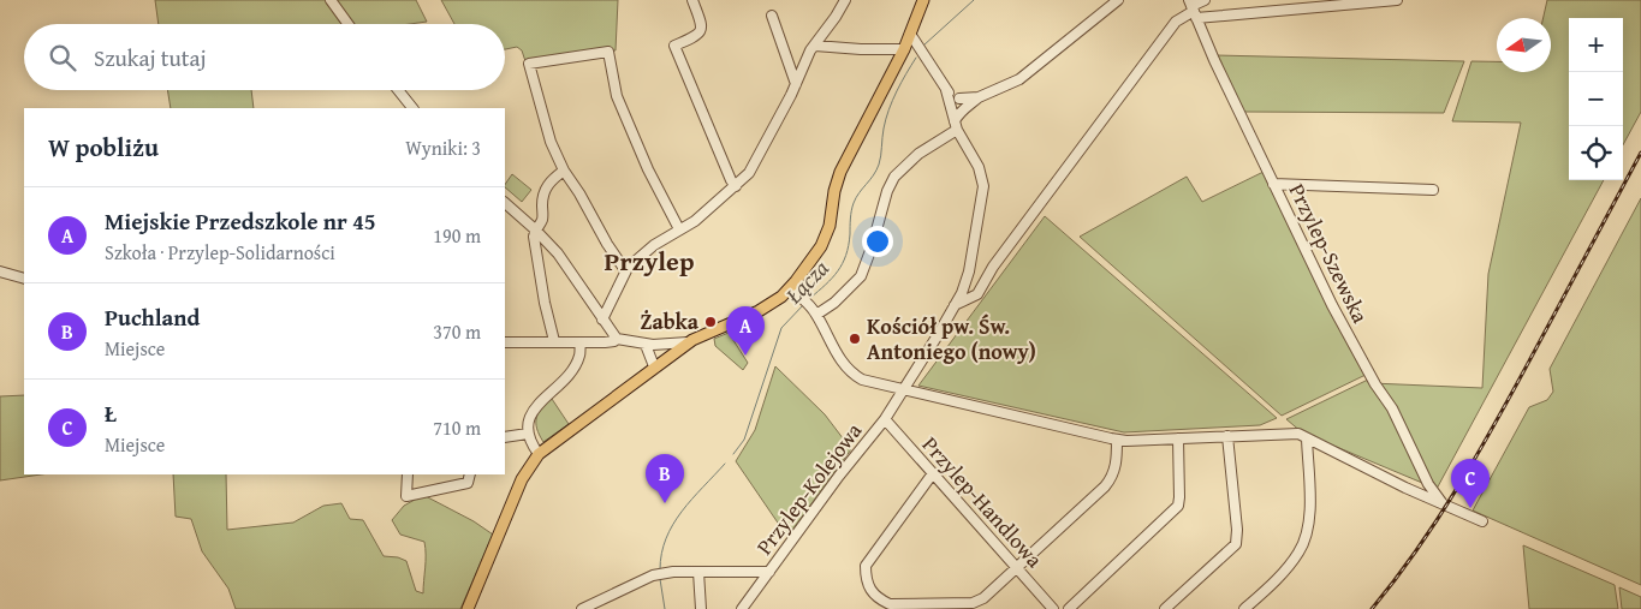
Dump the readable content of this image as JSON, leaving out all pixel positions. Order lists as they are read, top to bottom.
{
  "streets": {
    "street": ["Przylep-Szewska", "Przylep-Kolejowa", "Przylep-Handlowa"]
  },
  "crossings": [
    ["Przylep-Kolejowa", "Przylep-Handlowa"]
  ],
  "districts": ["Przylep"],
  "water": ["Łącza"],
  "places": ["Żabka", "Kościół pw. Św. Antoniego (nowy)"],
  "north": "left",
  "page": {
    "map_buttons": ["+", "−"],
    "search": "Szukaj tutaj",
    "heading": ["W pobliżu", "Wyniki: 3"],
    "list": [
      {
        "mark": "A",
        "name": "Miejskie Przedszkole nr 45",
        "note": "Szkoła · Przylep-Solidarności",
        "value": "190 m"
      },
      {
        "mark": "B",
        "name": "Puchland",
        "note": "Miejsce",
        "value": "370 m"
      },
      {
        "mark": "C",
        "name": "Ł",
        "note": "Miejsce",
        "value": "710 m"
      }
    ],
    "pins": ["A", "B", "C"]
  }
}
